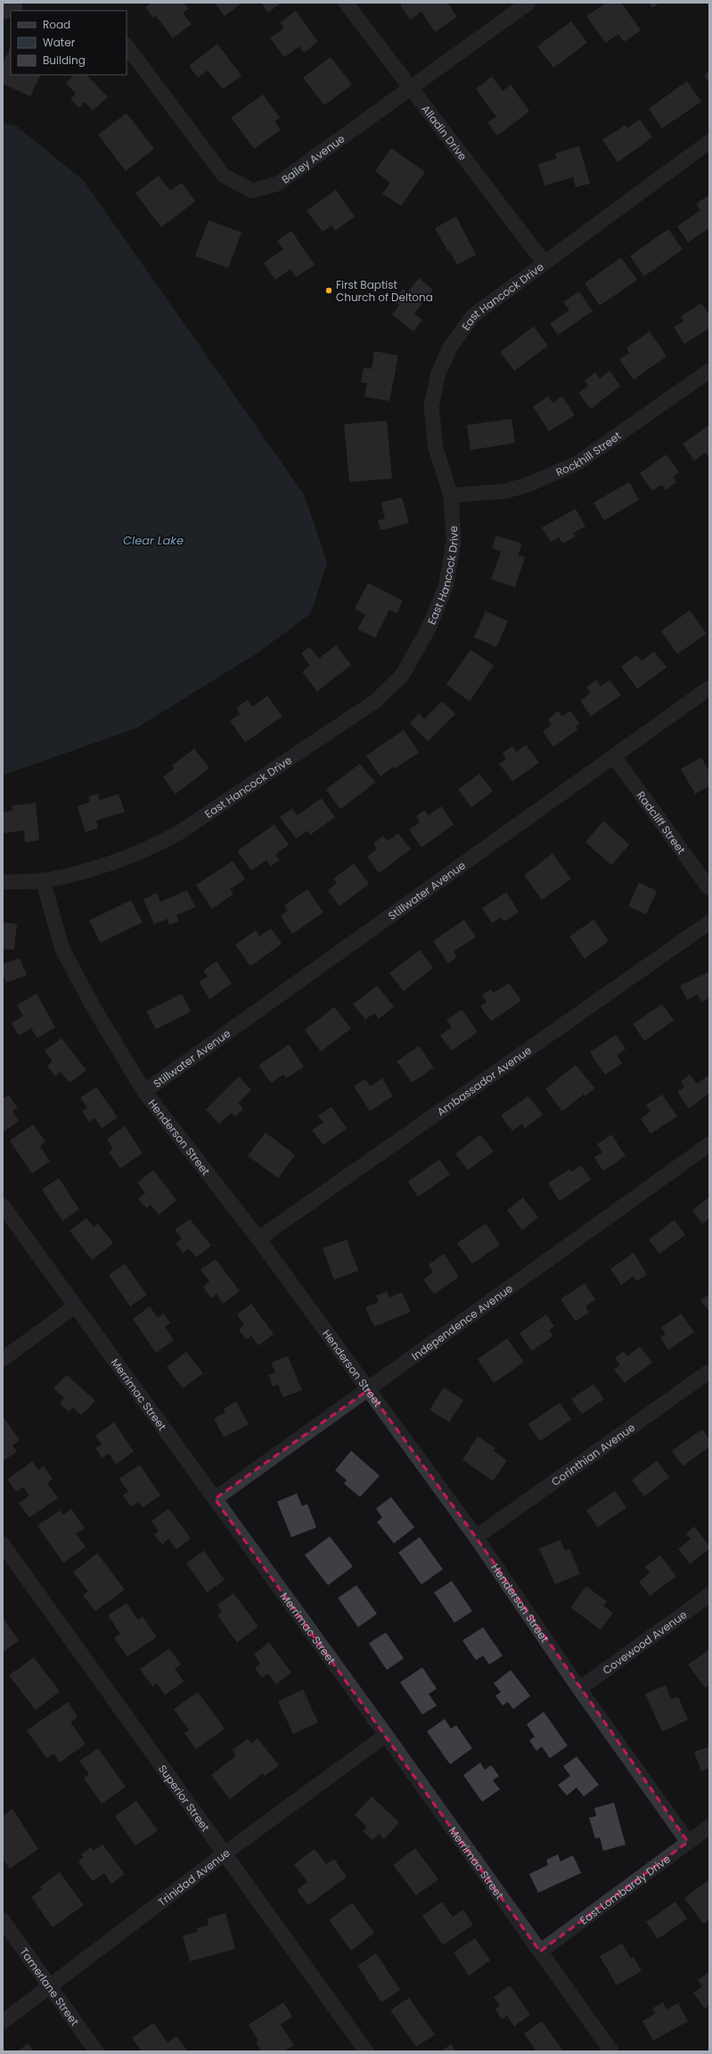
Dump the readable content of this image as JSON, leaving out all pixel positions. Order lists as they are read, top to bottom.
{
  "streets": {
    "street": [
      "Alladin Drive",
      "Bailey Avenue",
      "East Hancock Drive",
      "Rockhill Street",
      "Radcliff Street",
      "Stillwater Avenue",
      "Ambassador Avenue",
      "Henderson Street",
      "Independence Avenue",
      "Merrimac Street",
      "Corinthian Avenue",
      "Covewood Avenue",
      "Superior Street",
      "Trinidad Avenue",
      "East Lombardy Drive",
      "Tamerlane Street"
    ]
  },
  "crossings": [
    ["Alladin Drive", "Bailey Avenue"],
    ["Alladin Drive", "East Hancock Drive"],
    ["East Hancock Drive", "Rockhill Street"],
    ["East Hancock Drive", "Henderson Street"],
    ["Radcliff Street", "Stillwater Avenue"],
    ["Stillwater Avenue", "Henderson Street"],
    ["Ambassador Avenue", "Henderson Street"],
    ["Henderson Street", "Independence Avenue"],
    ["Henderson Street", "Corinthian Avenue"],
    ["Henderson Street", "Covewood Avenue"],
    ["Henderson Street", "East Lombardy Drive"],
    ["Independence Avenue", "Merrimac Street"],
    ["Merrimac Street", "Trinidad Avenue"],
    ["Merrimac Street", "East Lombardy Drive"],
    ["Superior Street", "Trinidad Avenue"],
    ["Trinidad Avenue", "Tamerlane Street"]
  ],
  "water": ["Clear Lake"],
  "places": ["First Baptist Church of Deltona"],
  "legend": ["Road", "Water", "Building"]
}
